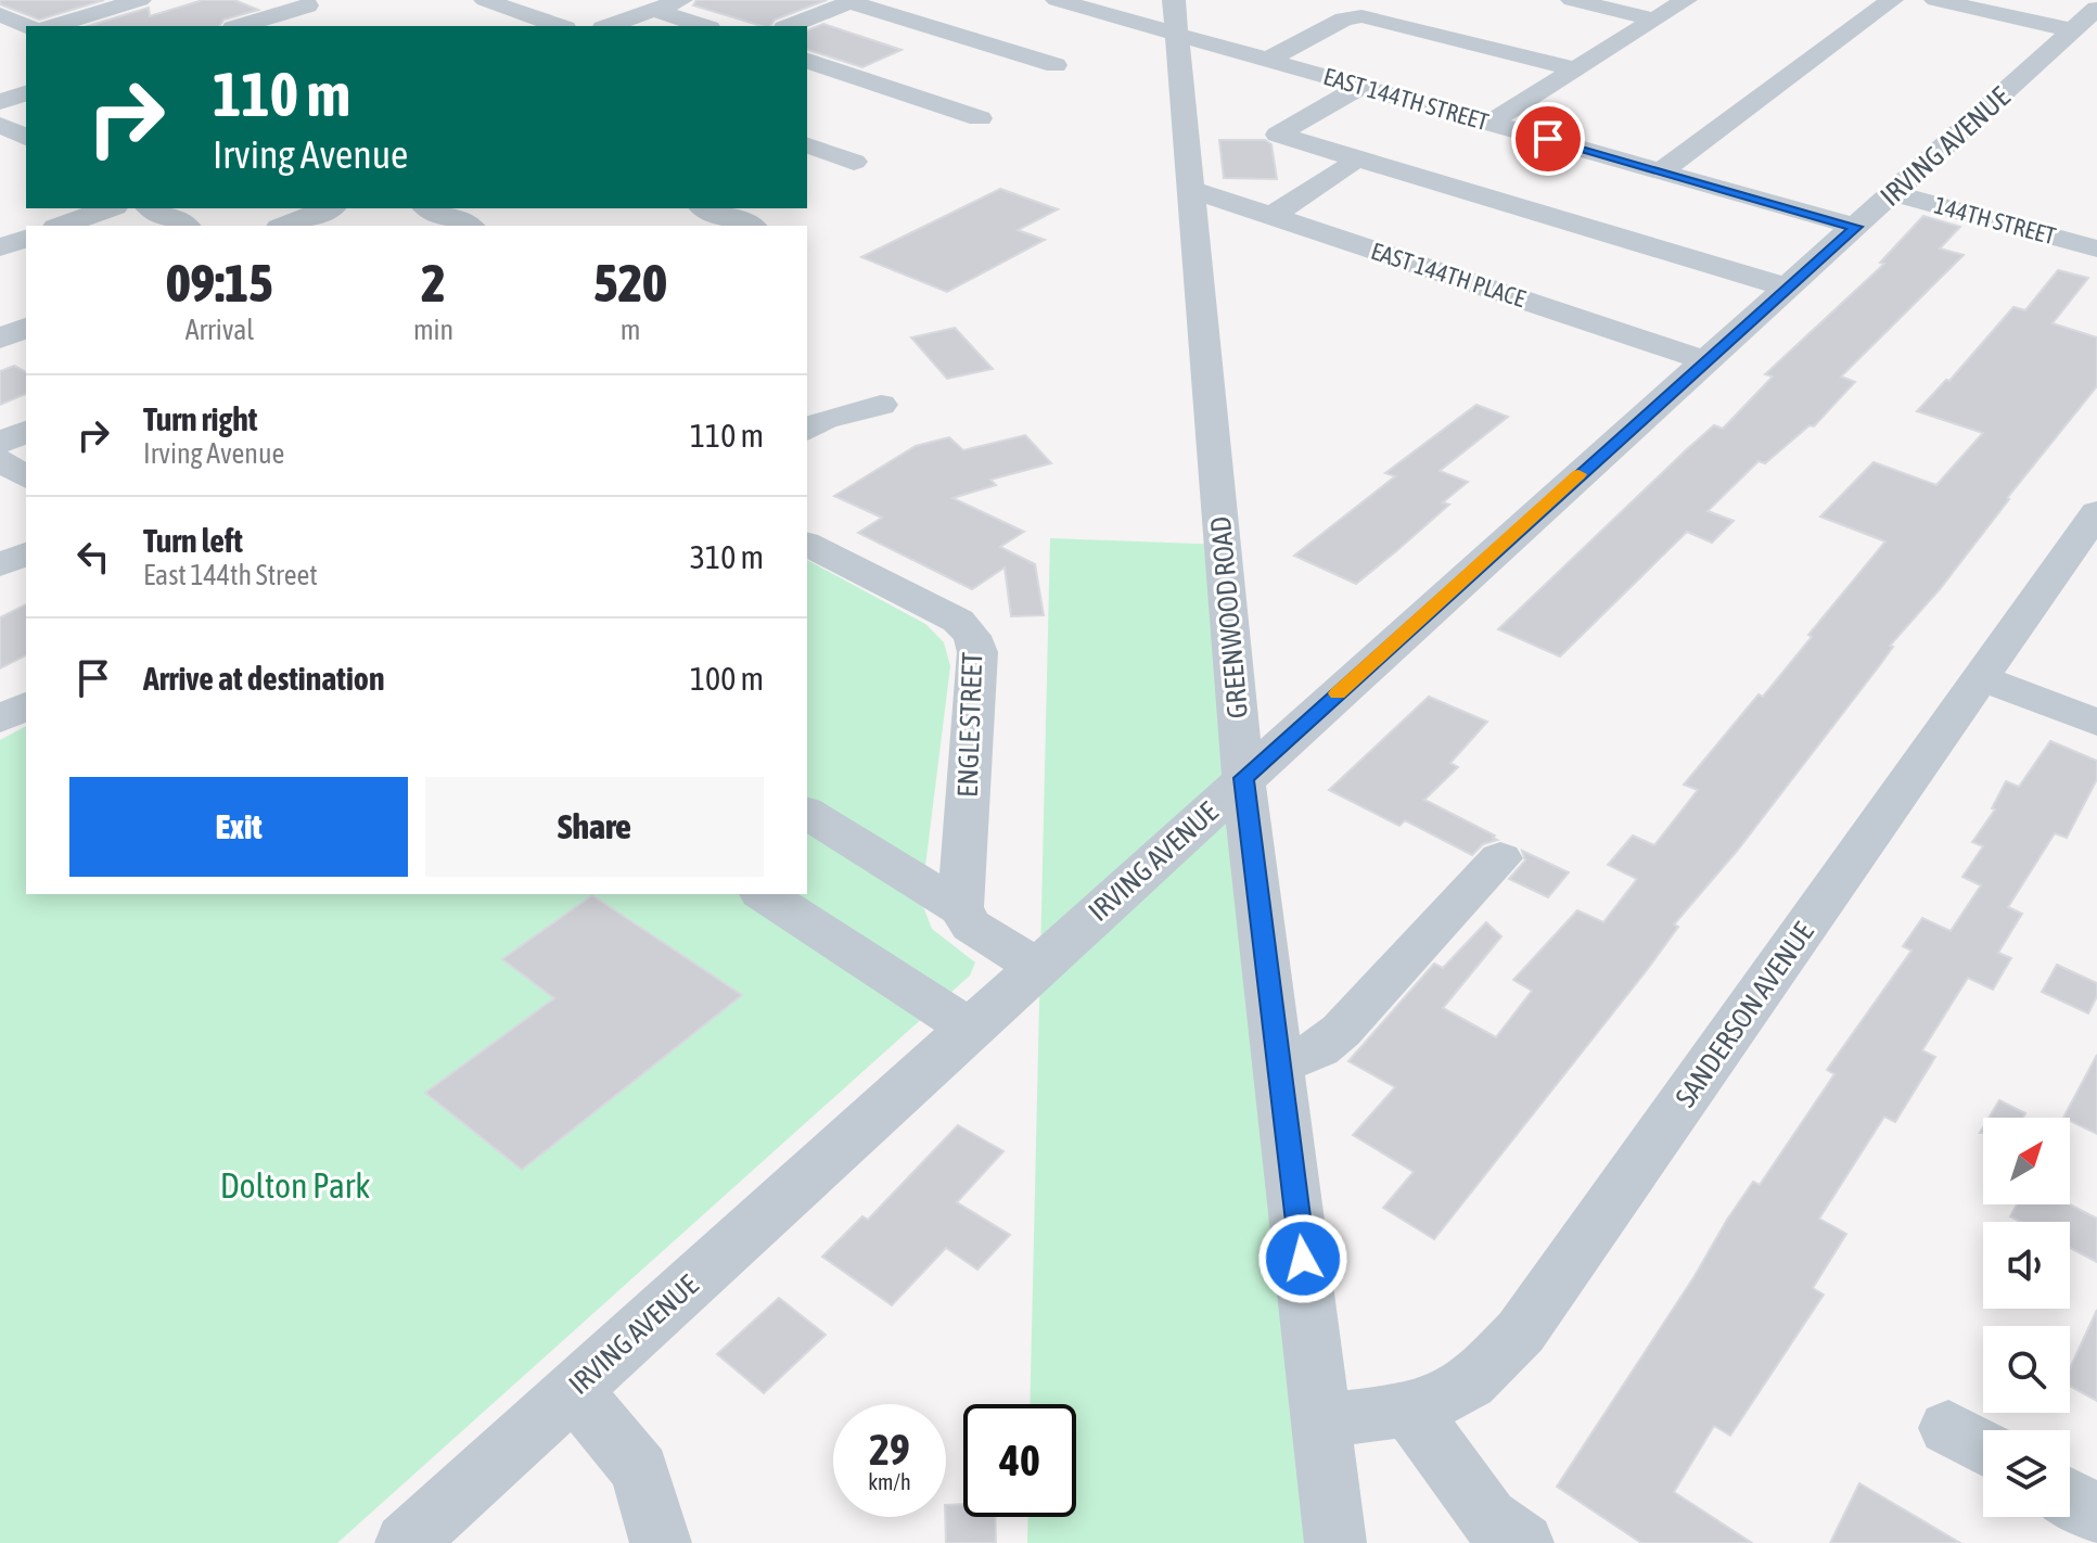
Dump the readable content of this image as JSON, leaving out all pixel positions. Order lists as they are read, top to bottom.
{
  "streets": {
    "street": [
      "EAST 144TH STREET",
      "IRVING AVENUE",
      "144TH STREET",
      "EAST 144TH PLACE",
      "GREENWOOD ROAD",
      "ENGLE STREET",
      "SANDERSON AVENUE"
    ]
  },
  "crossings": [
    ["EAST 144TH STREET", "IRVING AVENUE"],
    ["EAST 144TH STREET", "GREENWOOD ROAD"],
    ["IRVING AVENUE", "144TH STREET"],
    ["IRVING AVENUE", "EAST 144TH PLACE"],
    ["IRVING AVENUE", "GREENWOOD ROAD"],
    ["EAST 144TH PLACE", "GREENWOOD ROAD"],
    ["GREENWOOD ROAD", "SANDERSON AVENUE"]
  ],
  "parks": ["Dolton Park"],
  "north": "top right",
  "page": {
    "turn": ["110 m", "Irving Avenue"],
    "eta": [
      "09:15",
      "Arrival",
      "2",
      "min",
      "520",
      "m"
    ],
    "list": [
      {
        "name": "Turn right",
        "note": "Irving Avenue",
        "value": "110 m"
      },
      {
        "name": "Turn left",
        "note": "East 144th Street",
        "value": "310 m"
      },
      {
        "name": "Arrive at destination",
        "value": "100 m"
      }
    ],
    "buttons": ["Exit", "Share"],
    "speed": "29 km/h",
    "limit": "40"
  }
}
